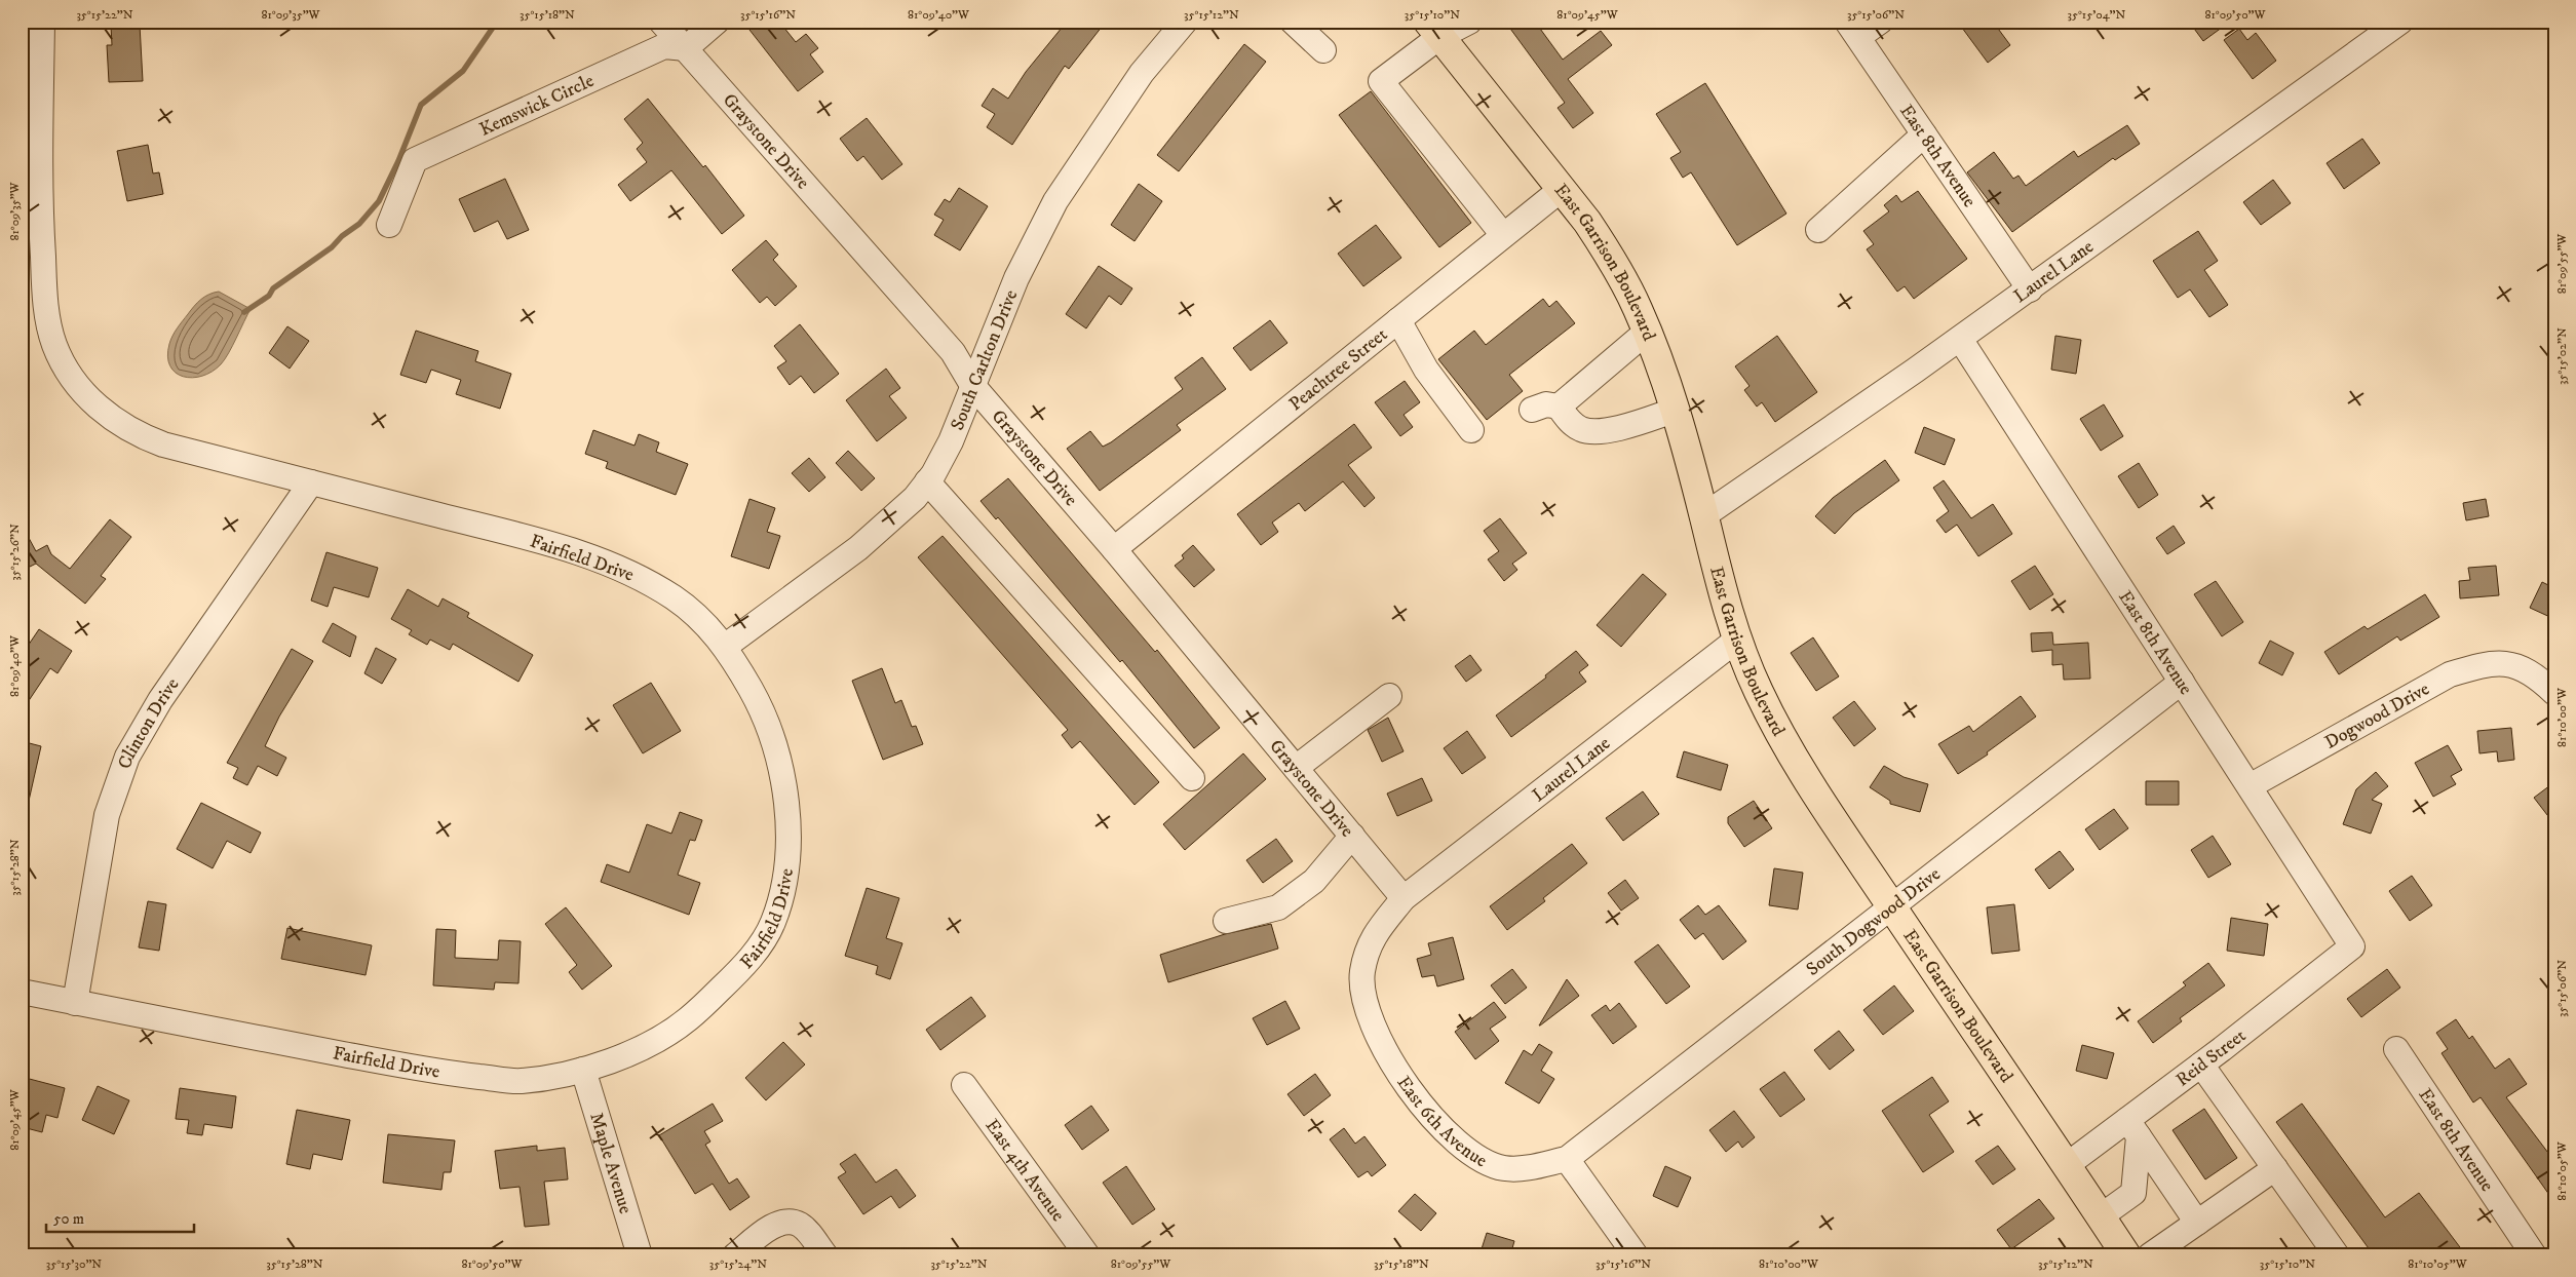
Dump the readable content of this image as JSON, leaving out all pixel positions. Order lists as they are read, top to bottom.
{
  "streets": {
    "main road": ["East Garrison Boulevard"],
    "street": [
      "Kemswick Circle",
      "Graystone Drive",
      "East 8th Avenue",
      "Laurel Lane",
      "South Carlton Drive",
      "Peachtree Street",
      "Fairfield Drive",
      "Dogwood Drive",
      "Clinton Drive",
      "South Dogwood Drive",
      "Reid Street",
      "East 6th Avenue",
      "Maple Avenue",
      "East 4th Avenue"
    ]
  },
  "crossings": [
    ["Kemswick Circle", "Graystone Drive"],
    ["Graystone Drive", "Laurel Lane"],
    ["Graystone Drive", "South Carlton Drive"],
    ["Graystone Drive", "Peachtree Street"],
    ["Graystone Drive", "East 6th Avenue"],
    ["East 8th Avenue", "Laurel Lane"],
    ["East 8th Avenue", "Dogwood Drive"],
    ["East 8th Avenue", "South Dogwood Drive"],
    ["East 8th Avenue", "Reid Street"],
    ["East Garrison Boulevard", "Laurel Lane"],
    ["East Garrison Boulevard", "Peachtree Street"],
    ["East Garrison Boulevard", "South Dogwood Drive"],
    ["East Garrison Boulevard", "Reid Street"],
    ["Laurel Lane", "East 6th Avenue"],
    ["South Carlton Drive", "Fairfield Drive"],
    ["Fairfield Drive", "Clinton Drive"],
    ["Fairfield Drive", "Maple Avenue"],
    ["South Dogwood Drive", "East 6th Avenue"]
  ],
  "scale_bar": "50 m",
  "coordinates": [
    "35°15'22\"N",
    "81°09'35\"W",
    "35°15'18\"N",
    "35°15'16\"N",
    "81°09'40\"W",
    "35°15'12\"N",
    "35°15'10\"N",
    "81°09'45\"W",
    "35°15'06\"N",
    "35°15'04\"N",
    "81°09'50\"W",
    "81°09'55\"W",
    "35°15'02\"N",
    "35°15'26\"N",
    "81°10'00\"W",
    "35°15'28\"N",
    "81°10'05\"W",
    "35°15'30\"N",
    "35°15'24\"N"
  ]
}
